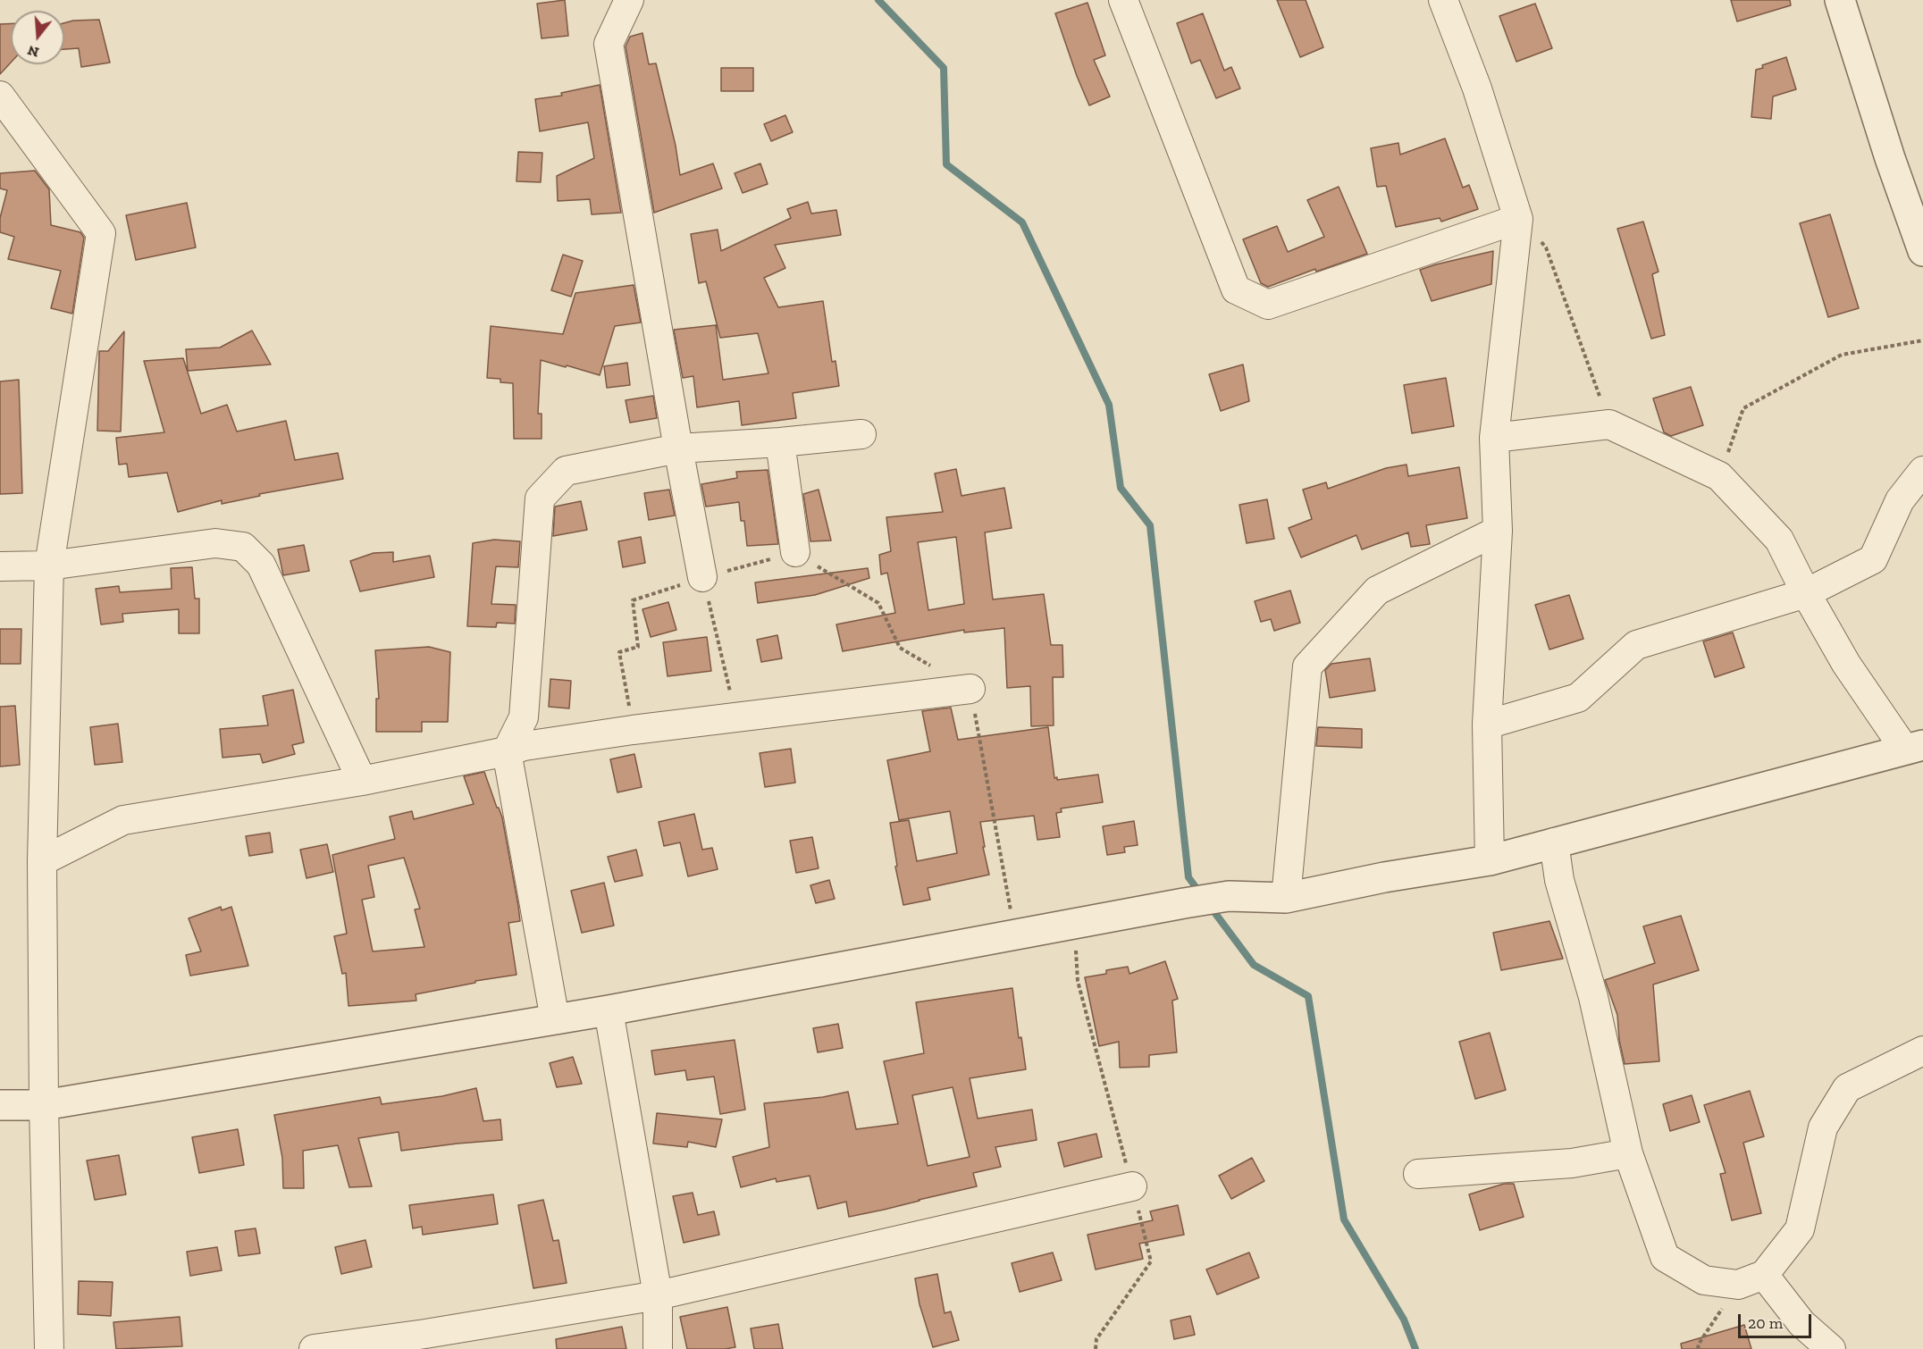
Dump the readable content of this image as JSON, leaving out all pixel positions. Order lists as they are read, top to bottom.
{
  "scale_bar": "20 m",
  "north": "bottom"
}
